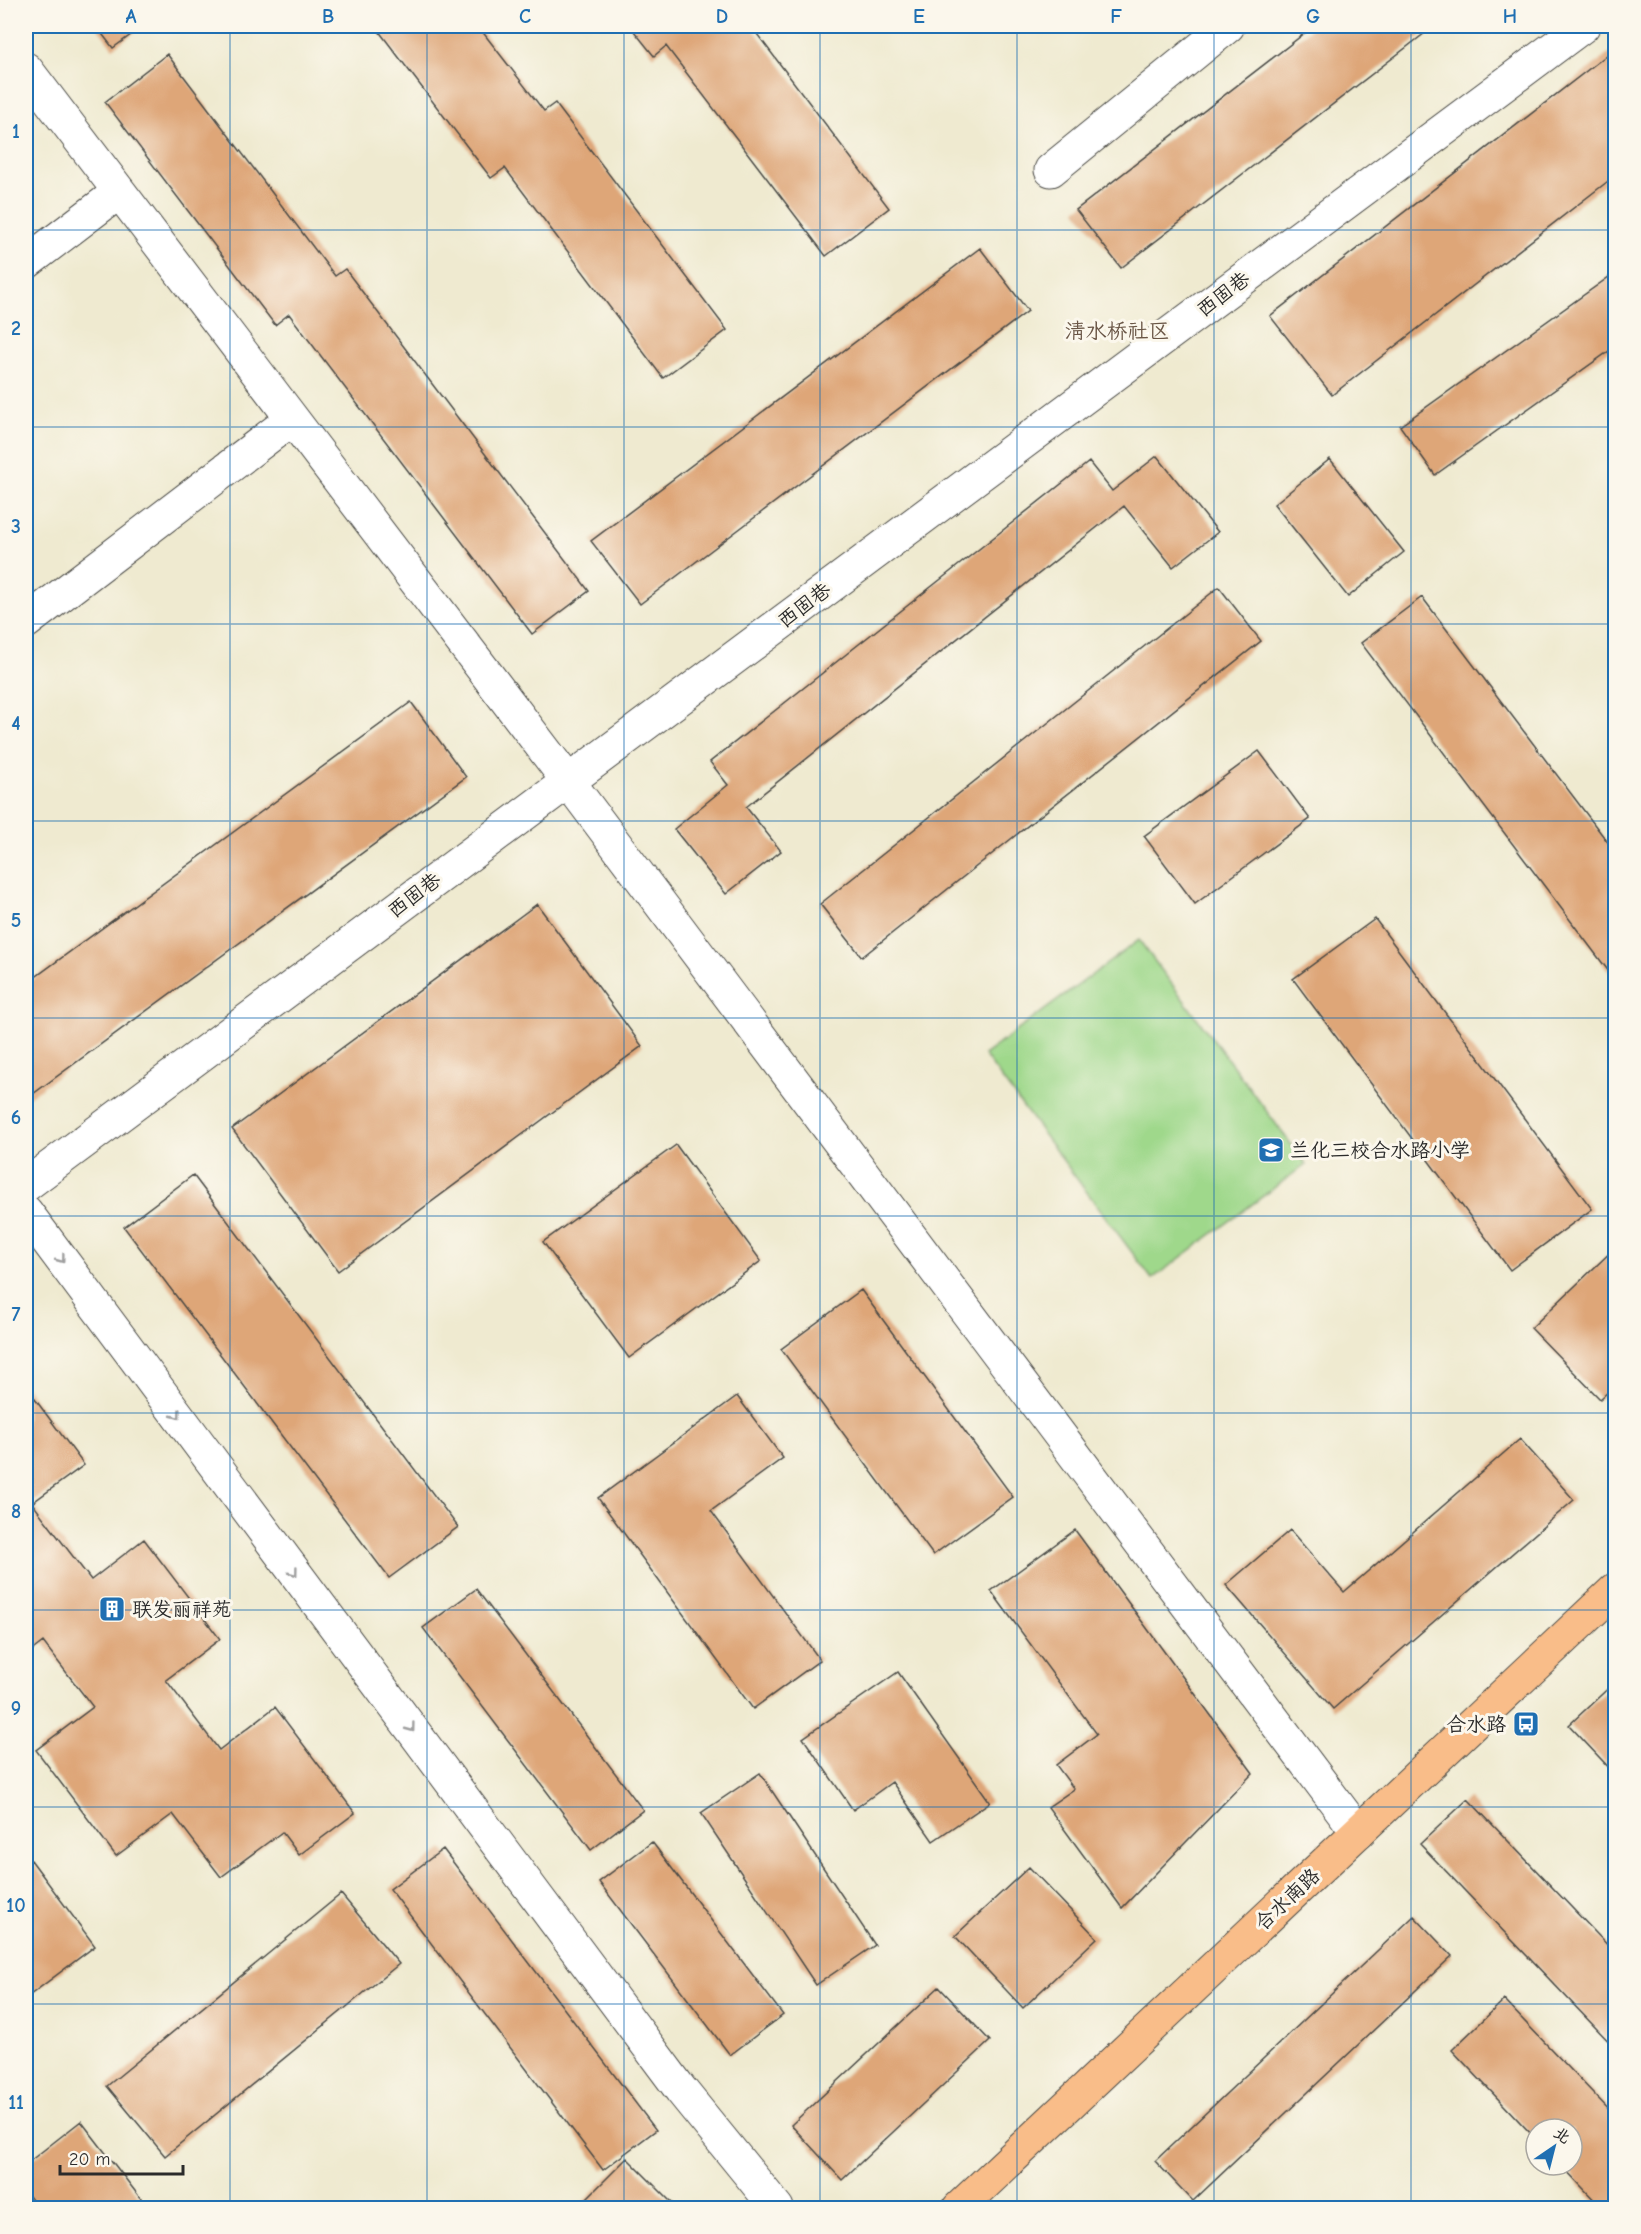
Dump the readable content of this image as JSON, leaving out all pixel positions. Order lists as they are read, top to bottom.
{
  "streets": {
    "main road": ["合水南路"],
    "street": ["西固巷"]
  },
  "districts": ["清水桥社区"],
  "places": {
    "school or university": ["兰化三校合水路小学"],
    "building": ["联发丽祥苑"],
    "bus stop": ["合水路"]
  },
  "scale_bar": "20 m",
  "north": "top right",
  "grid": {
    "columns": [
      "A",
      "B",
      "C",
      "D",
      "E",
      "F",
      "G",
      "H"
    ],
    "rows": [
      "1",
      "2",
      "3",
      "4",
      "5",
      "6",
      "7",
      "8",
      "9",
      "10",
      "11"
    ]
  }
}
